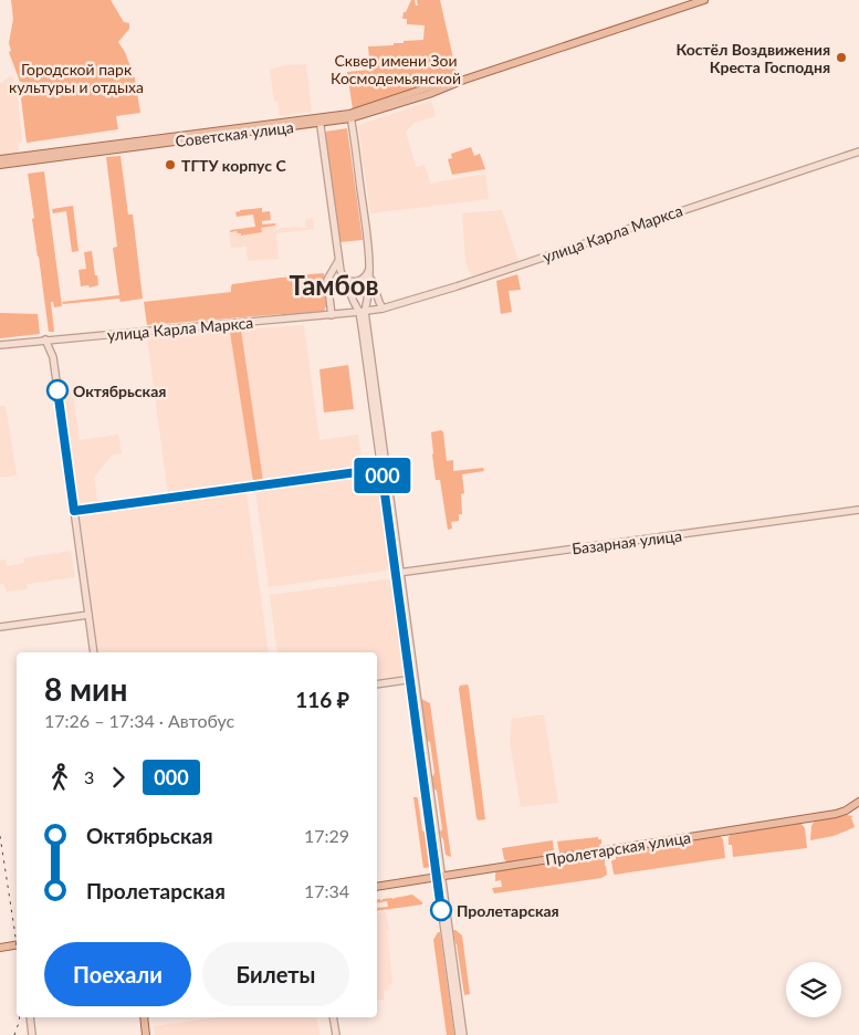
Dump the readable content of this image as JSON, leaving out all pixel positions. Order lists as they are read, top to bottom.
{
  "streets": {
    "main road": [
      "Советская улица",
      "улица Карла Маркса",
      "Базарная улица",
      "Пролетарская улица"
    ]
  },
  "districts": ["Тамбов"],
  "parks": ["Cквер имени Зои Космодемьянской", "Городской парк культуры и отдыха"],
  "places": [
    "Костёл Воздвижения Креста Господня",
    "ТГТУ корпус С",
    "Октябрьская",
    "Пролетарская"
  ],
  "lines": ["bus line 000"],
  "page": {
    "on_map": "000",
    "heading": ["8 мин", "17:26 – 17:34 · Автобус", "116 ₽"],
    "legs": ["3", "000"],
    "list": [
      {
        "name": "Октябрьская",
        "value": "17:29"
      },
      {
        "name": "Пролетарская",
        "value": "17:34"
      }
    ],
    "buttons": ["Поехали", "Билеты"]
  }
}
